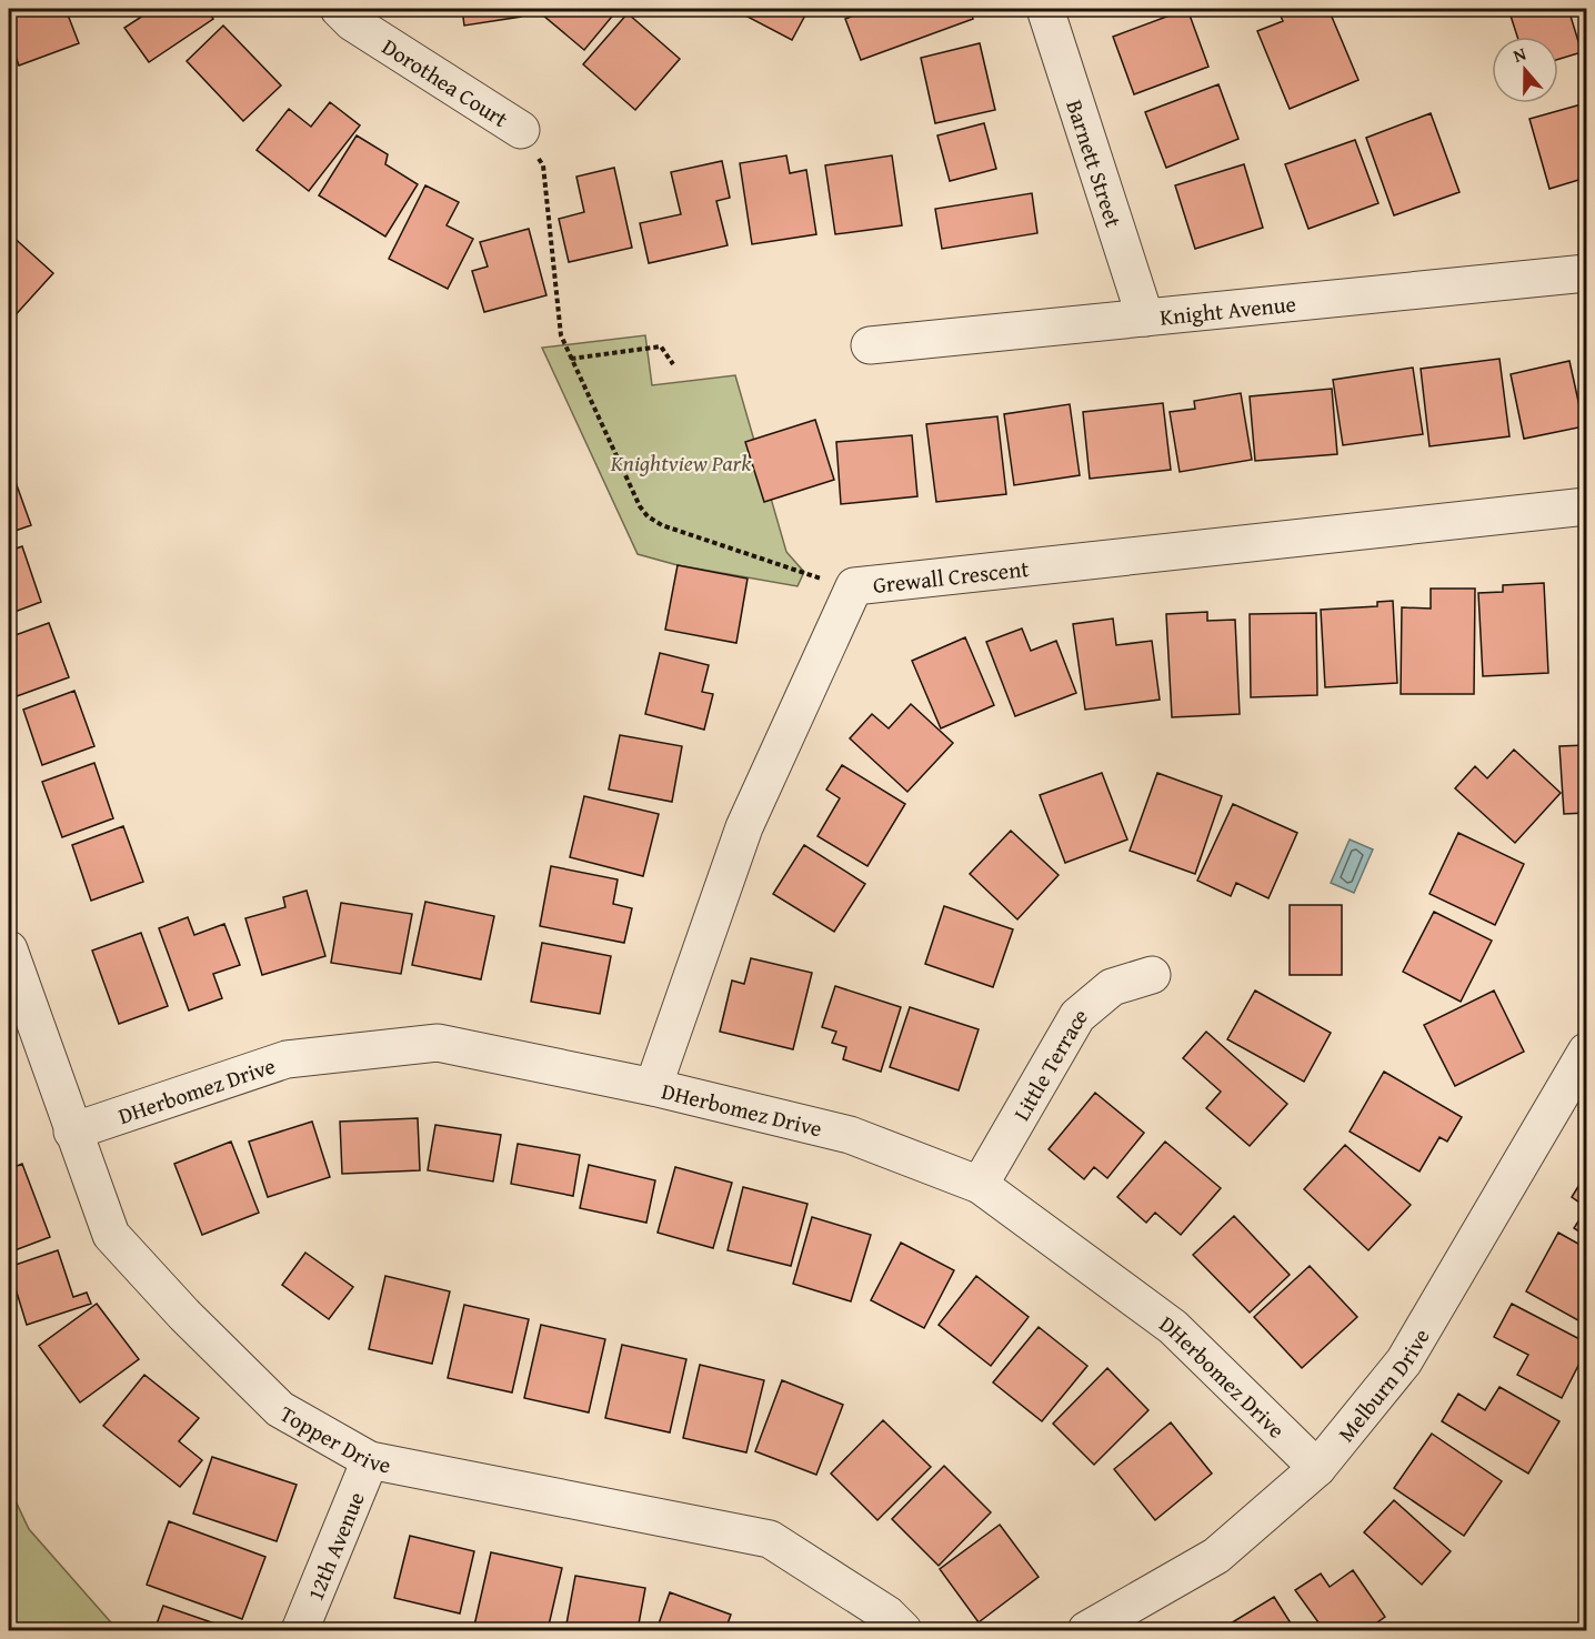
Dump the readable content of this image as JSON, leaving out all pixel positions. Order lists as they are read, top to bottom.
{
  "streets": {
    "street": [
      "Dorothea Court",
      "Barnett Street",
      "Knight Avenue",
      "Grewall Crescent",
      "Little Terrace",
      "DHerbomez Drive",
      "Melburn Drive",
      "Topper Drive",
      "12th Avenue"
    ]
  },
  "crossings": [
    ["Barnett Street", "Knight Avenue"],
    ["Grewall Crescent", "DHerbomez Drive"],
    ["Little Terrace", "DHerbomez Drive"],
    ["DHerbomez Drive", "Melburn Drive"],
    ["DHerbomez Drive", "Topper Drive"],
    ["Topper Drive", "12th Avenue"]
  ],
  "parks": ["Knightview Park"],
  "north": "top"
}
